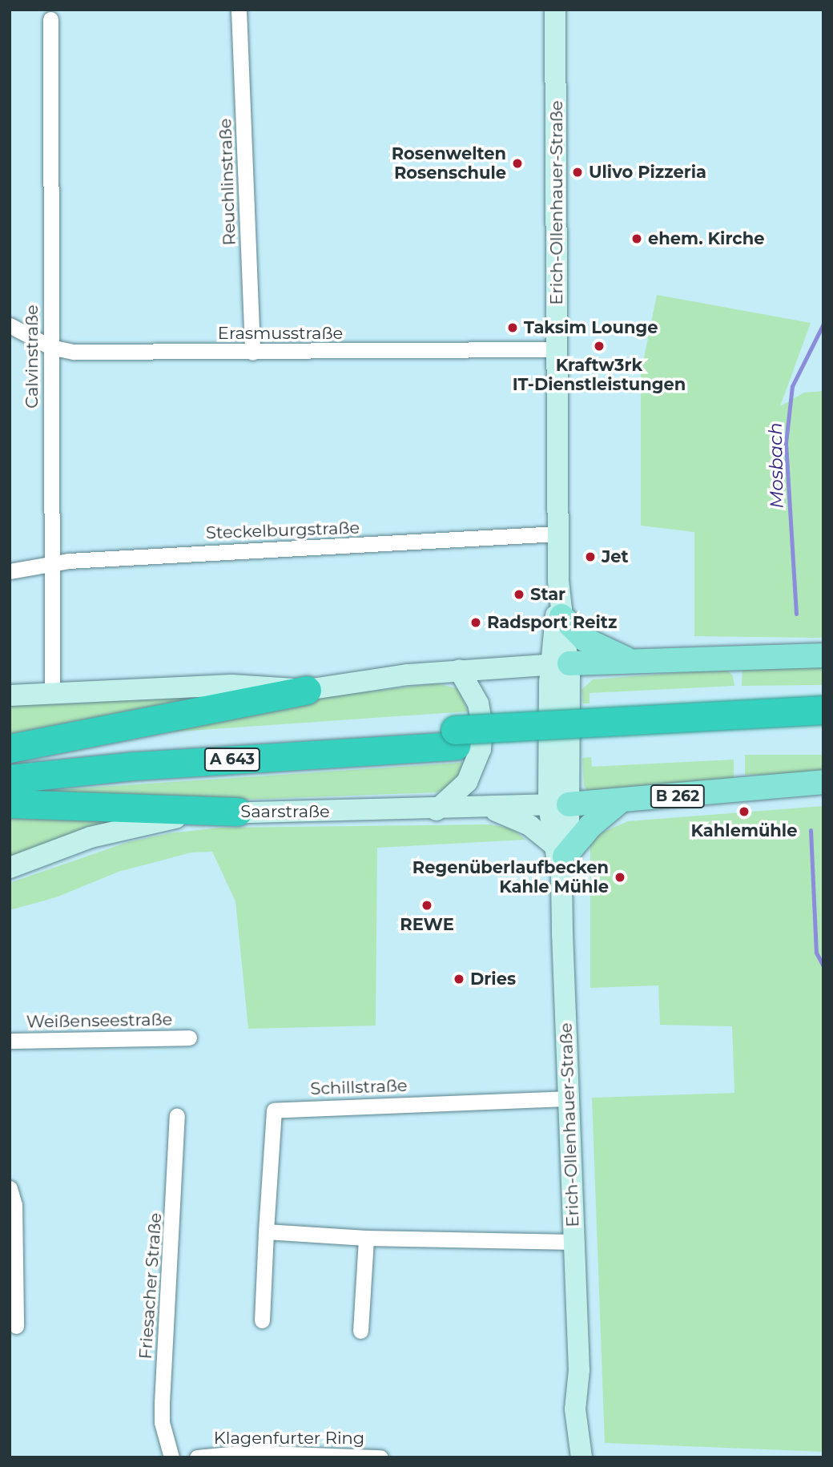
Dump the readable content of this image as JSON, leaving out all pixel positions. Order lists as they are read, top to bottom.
{
  "streets": {
    "highway": ["A 643"],
    "main road": ["B 262"],
    "street": [
      "Reuchlinstraße",
      "Erich-Ollenhauer-Straße",
      "Erasmusstraße",
      "Calvinstraße",
      "Steckelburgstraße",
      "Saarstraße",
      "Weißenseestraße",
      "Schillstraße",
      "Friesacher Straße",
      "Klagenfurter Ring"
    ]
  },
  "crossings": [
    ["Reuchlinstraße", "Erasmusstraße"],
    ["Erich-Ollenhauer-Straße", "Erasmusstraße"],
    ["Erich-Ollenhauer-Straße", "Steckelburgstraße"],
    ["Erich-Ollenhauer-Straße", "B 262"],
    ["Erich-Ollenhauer-Straße", "Saarstraße"],
    ["Erich-Ollenhauer-Straße", "Schillstraße"],
    ["Erasmusstraße", "Calvinstraße"],
    ["Calvinstraße", "Steckelburgstraße"],
    ["B 262", "Saarstraße"]
  ],
  "water": ["Mosbach"],
  "places": [
    "Rosenwelten Rosenschule",
    "Ulivo Pizzeria",
    "ehem. Kirche",
    "Taksim Lounge",
    "Kraftw3rk IT-Dienstleistungen",
    "Jet",
    "Star",
    "Radsport Reitz",
    "Kahlemühle",
    "Regenüberlaufbecken Kahle Mühle",
    "REWE",
    "Dries"
  ]
}
